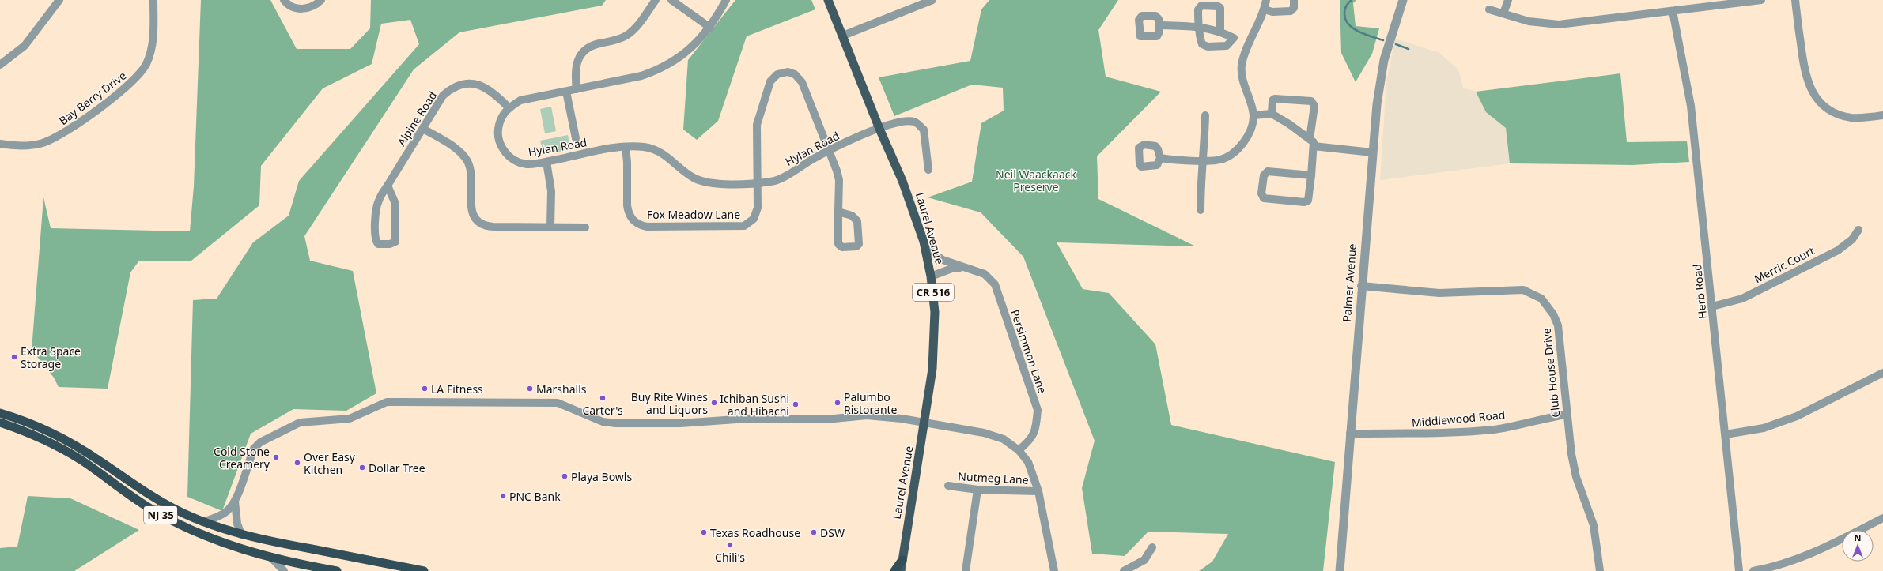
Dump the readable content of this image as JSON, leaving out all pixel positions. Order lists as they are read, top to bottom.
{
  "streets": {
    "highway": ["NJ 35"],
    "main road": ["Laurel Avenue", "CR 516"],
    "street": [
      "Bay Berry Drive",
      "Alpine Road",
      "Hylan Road",
      "Fox Meadow Lane",
      "Merric Court",
      "Palmer Avenue",
      "Herb Road",
      "Persimmon Lane",
      "Club House Drive",
      "Middlewood Road",
      "Nutmeg Lane"
    ]
  },
  "crossings": [
    ["Alpine Road", "Hylan Road"],
    ["Hylan Road", "Fox Meadow Lane"],
    ["Hylan Road", "Laurel Avenue"],
    ["Laurel Avenue", "Persimmon Lane"],
    ["Merric Court", "Herb Road"],
    ["Palmer Avenue", "Club House Drive"],
    ["Palmer Avenue", "Middlewood Road"],
    ["Club House Drive", "Middlewood Road"]
  ],
  "parks": ["Neil Waackaack Preserve"],
  "places": [
    "Extra Space Storage",
    "LA Fitness",
    "Marshalls",
    "Carter's",
    "Buy Rite Wines and Liquors",
    "Palumbo Ristorante",
    "Ichiban Sushi and Hibachi",
    "Cold Stone Creamery",
    "Over Easy Kitchen",
    "Dollar Tree",
    "Playa Bowls",
    "PNC Bank",
    "Texas Roadhouse",
    "DSW",
    "Chili's"
  ],
  "north": "top"
}
